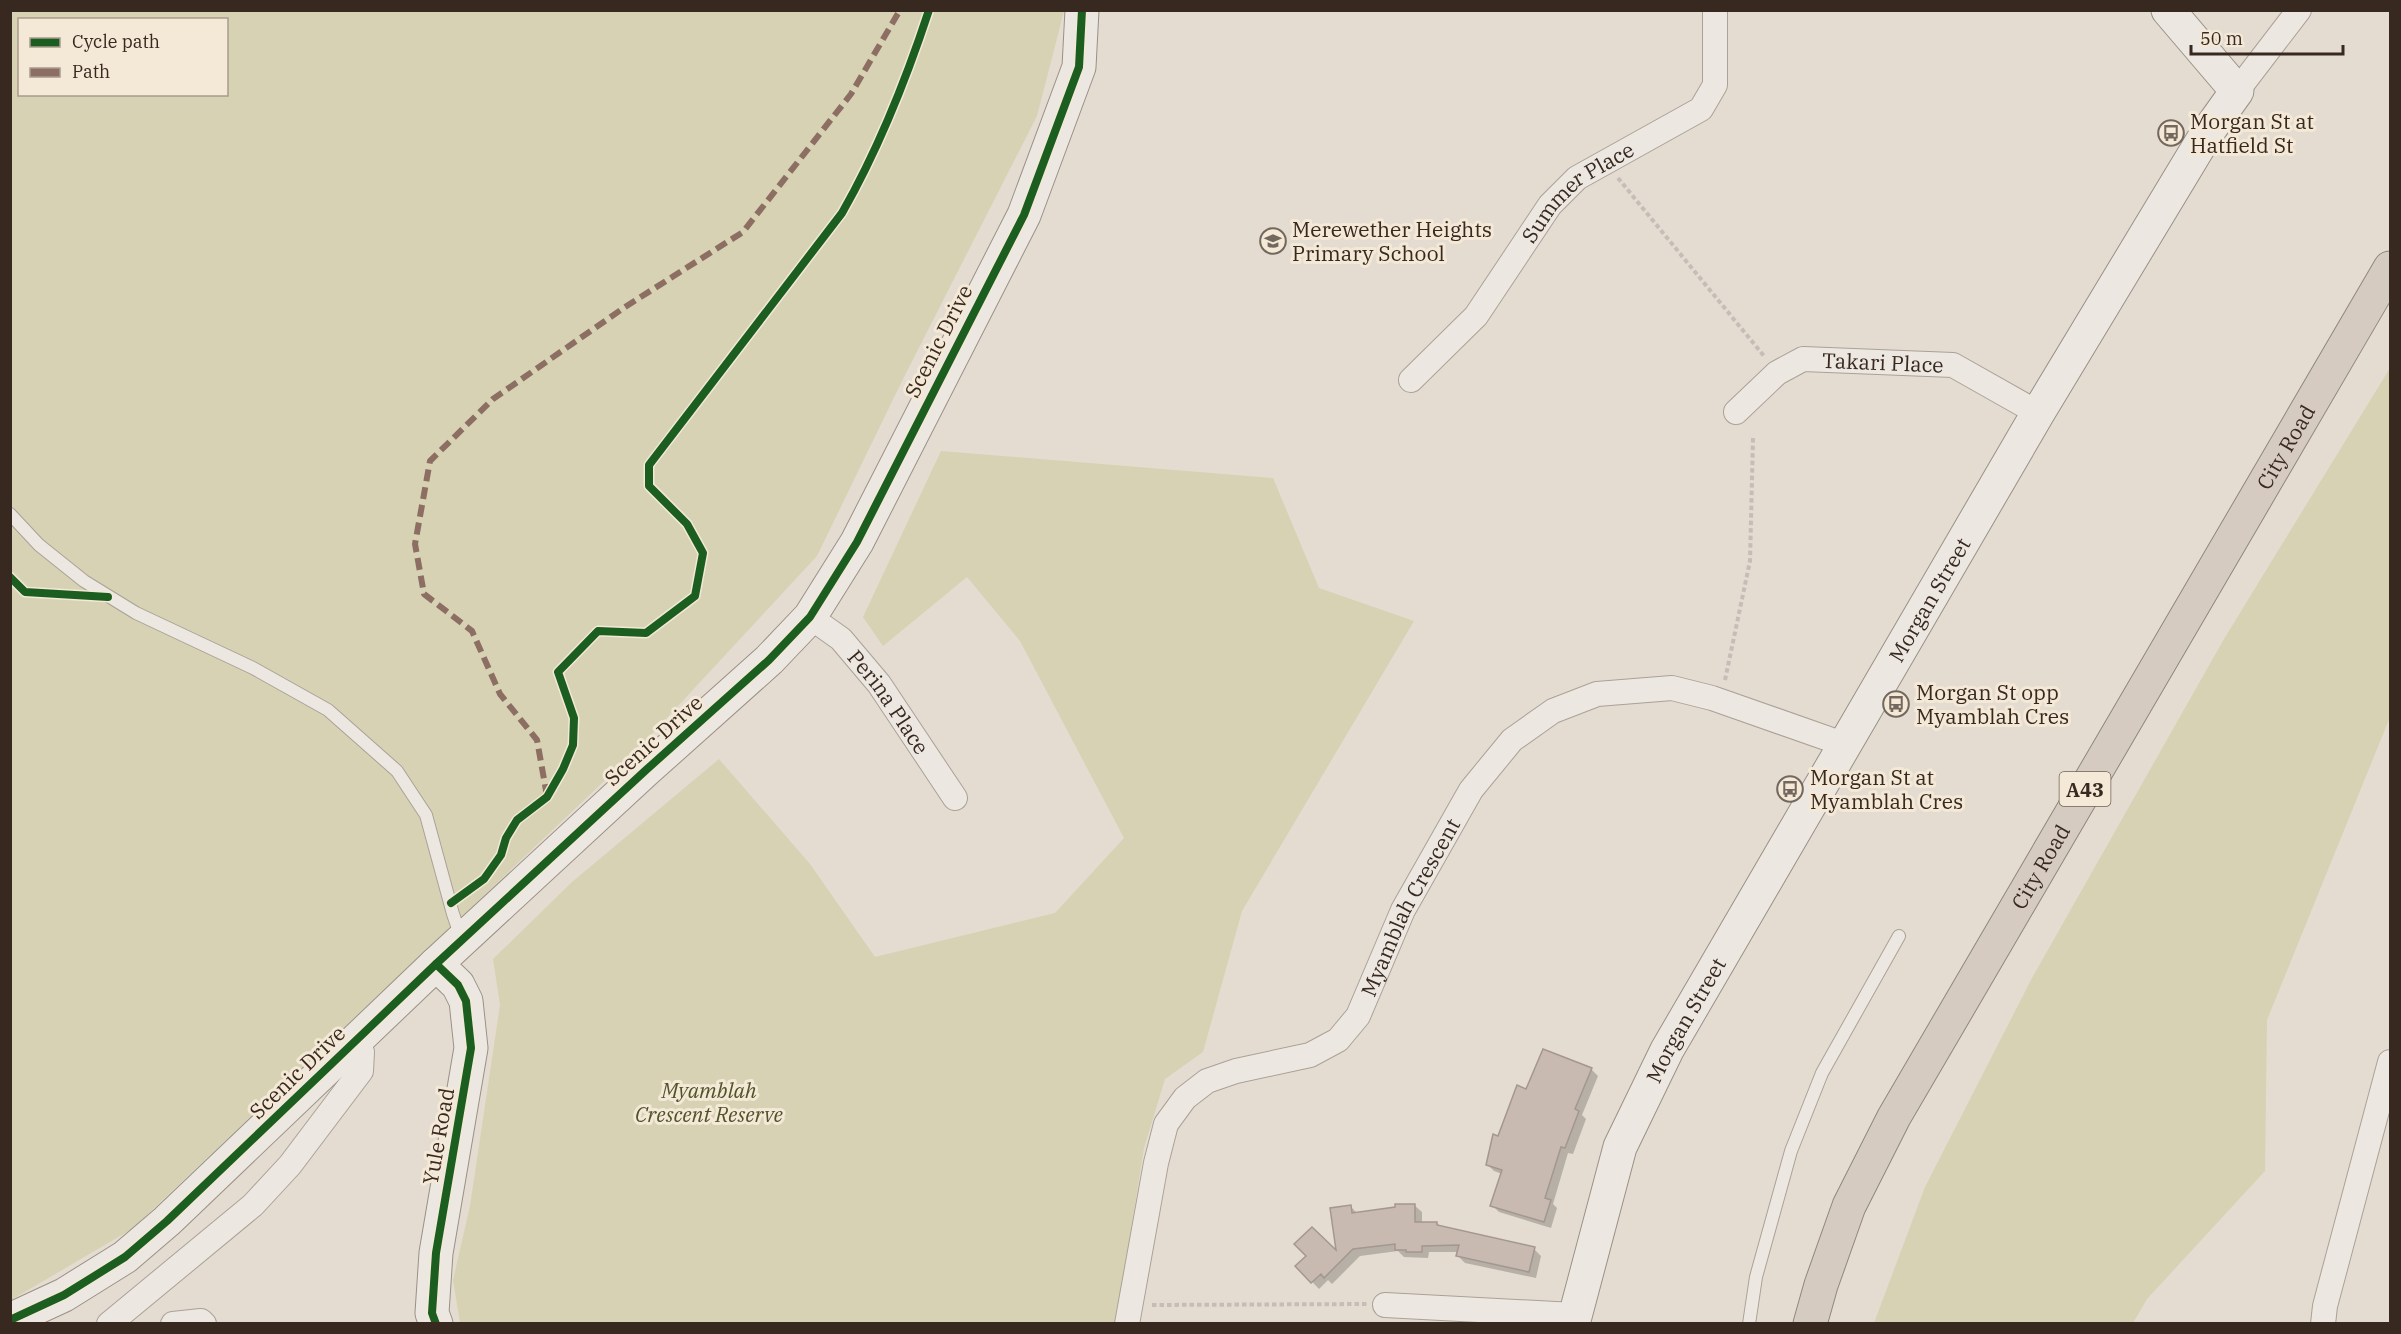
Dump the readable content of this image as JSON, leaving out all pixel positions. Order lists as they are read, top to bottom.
{
  "streets": {
    "highway": ["City Road", "A43"],
    "street": [
      "Summer Place",
      "Scenic Drive",
      "Takari Place",
      "Morgan Street",
      "Perina Place",
      "Myamblah Crescent",
      "Yule Road"
    ]
  },
  "crossings": [
    ["Scenic Drive", "Perina Place"],
    ["Scenic Drive", "Yule Road"],
    ["Takari Place", "Morgan Street"],
    ["Morgan Street", "Myamblah Crescent"]
  ],
  "parks": ["Myamblah Crescent Reserve"],
  "places": {
    "bus stop": ["Morgan St at Hatfield St", "Morgan St opp Myamblah Cres", "Morgan St at Myamblah Cres"],
    "school or university": ["Merewether Heights Primary School"]
  },
  "legend": ["Cycle path", "Path"],
  "scale_bar": "50 m"
}
